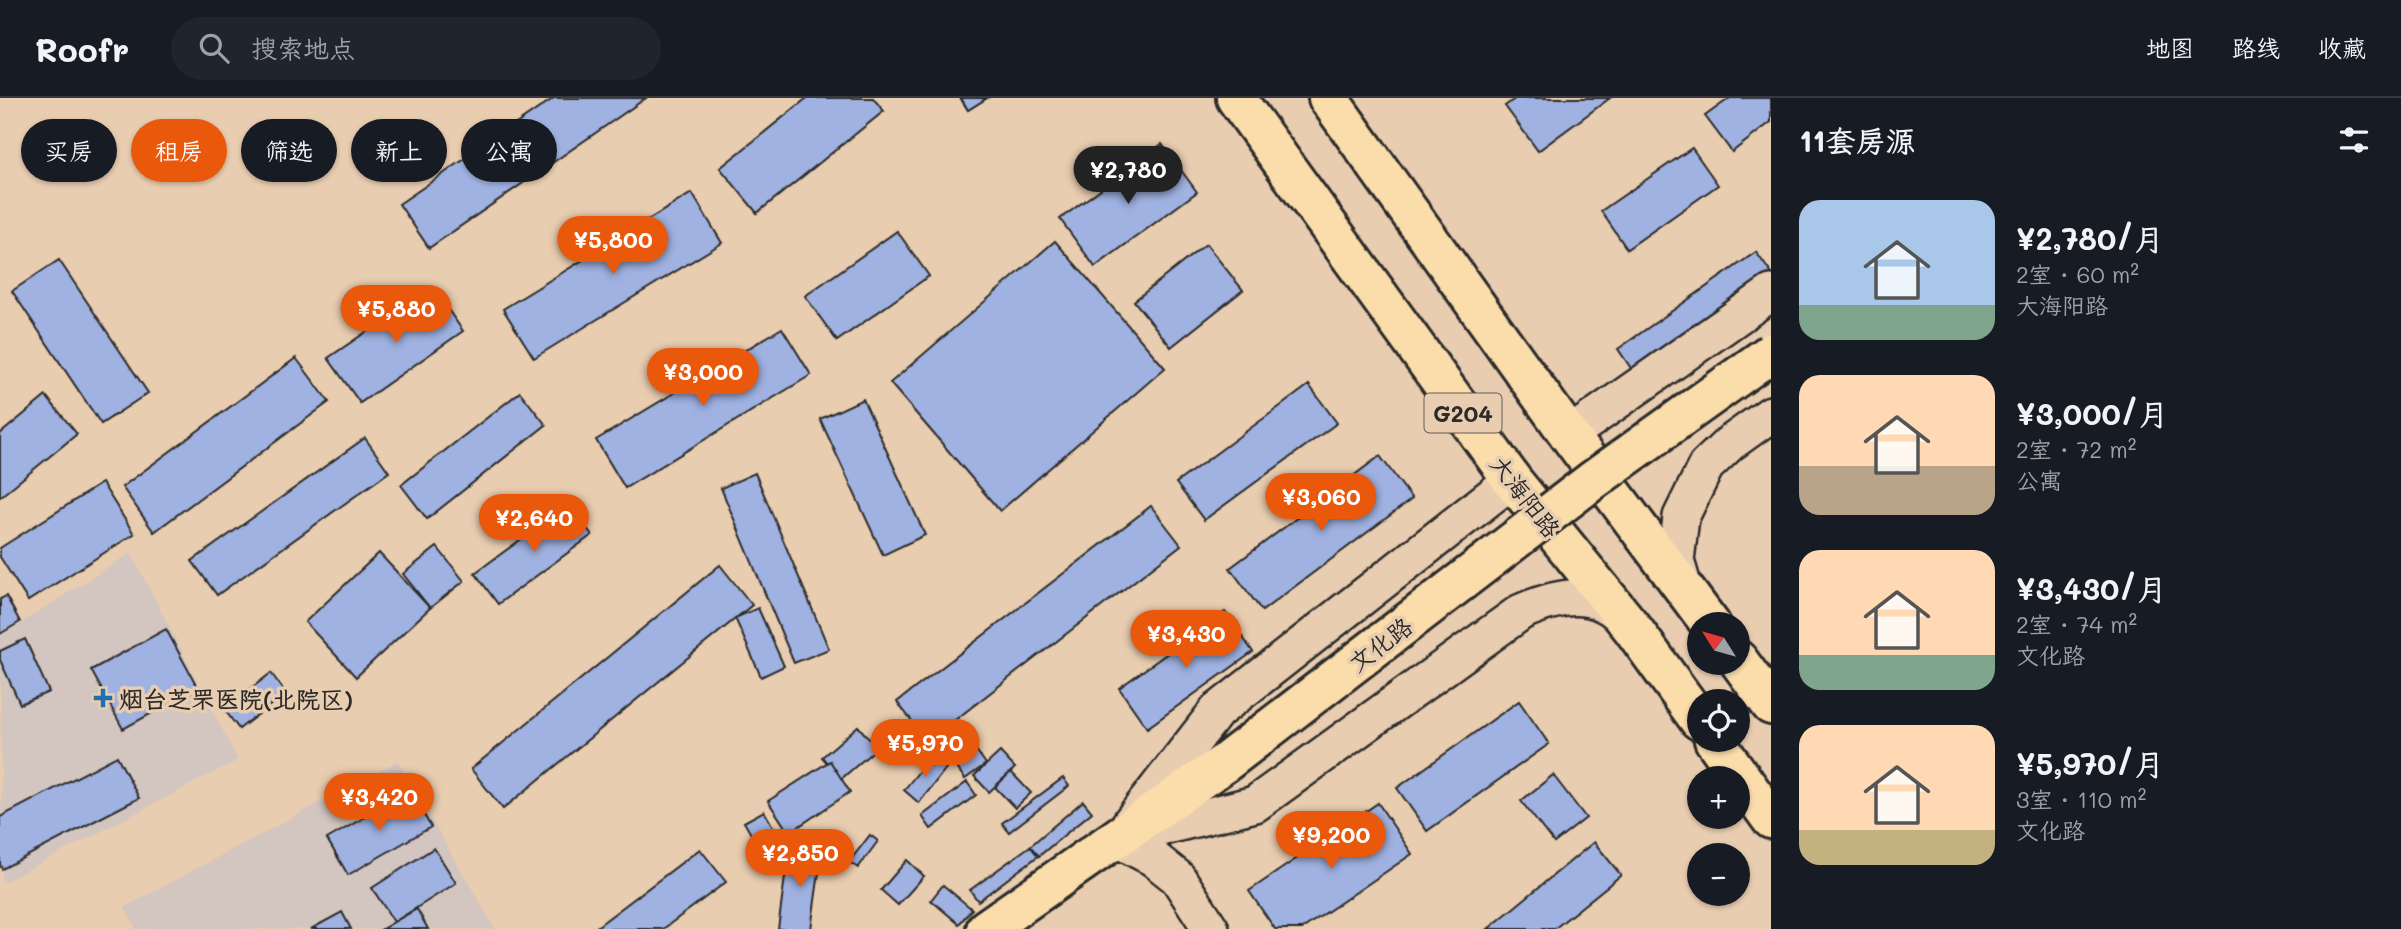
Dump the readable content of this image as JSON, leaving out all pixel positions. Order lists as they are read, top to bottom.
{
  "streets": {
    "main road": ["G204", "大海阳路", "文化路"]
  },
  "places": {
    "health": ["烟台芝罘医院(北院区)"]
  },
  "north": "top left",
  "page": {
    "header": "Roofr",
    "search": "搜索地点",
    "nav": ["地图", "路线", "收藏"],
    "heading": "11套房源",
    "chip": [
      "买房",
      "租房",
      "筛选",
      "新上",
      "公寓"
    ],
    "price": [
      "¥2,780",
      "¥5,800",
      "¥5,880",
      "¥3,000",
      "¥3,060",
      "¥2,640",
      "¥3,430",
      "¥5,970",
      "¥3,420",
      "¥9,200",
      "¥2,850"
    ],
    "list": [
      {
        "name": "¥2,780/月",
        "note": "2室 · 60 m² · 大海阳路"
      },
      {
        "name": "¥3,000/月",
        "note": "2室 · 72 m² · 公寓"
      },
      {
        "name": "¥3,430/月",
        "note": "2室 · 74 m² · 文化路"
      },
      {
        "name": "¥5,970/月",
        "note": "3室 · 110 m² · 文化路"
      }
    ],
    "map_buttons": ["+", "−"]
  }
}
